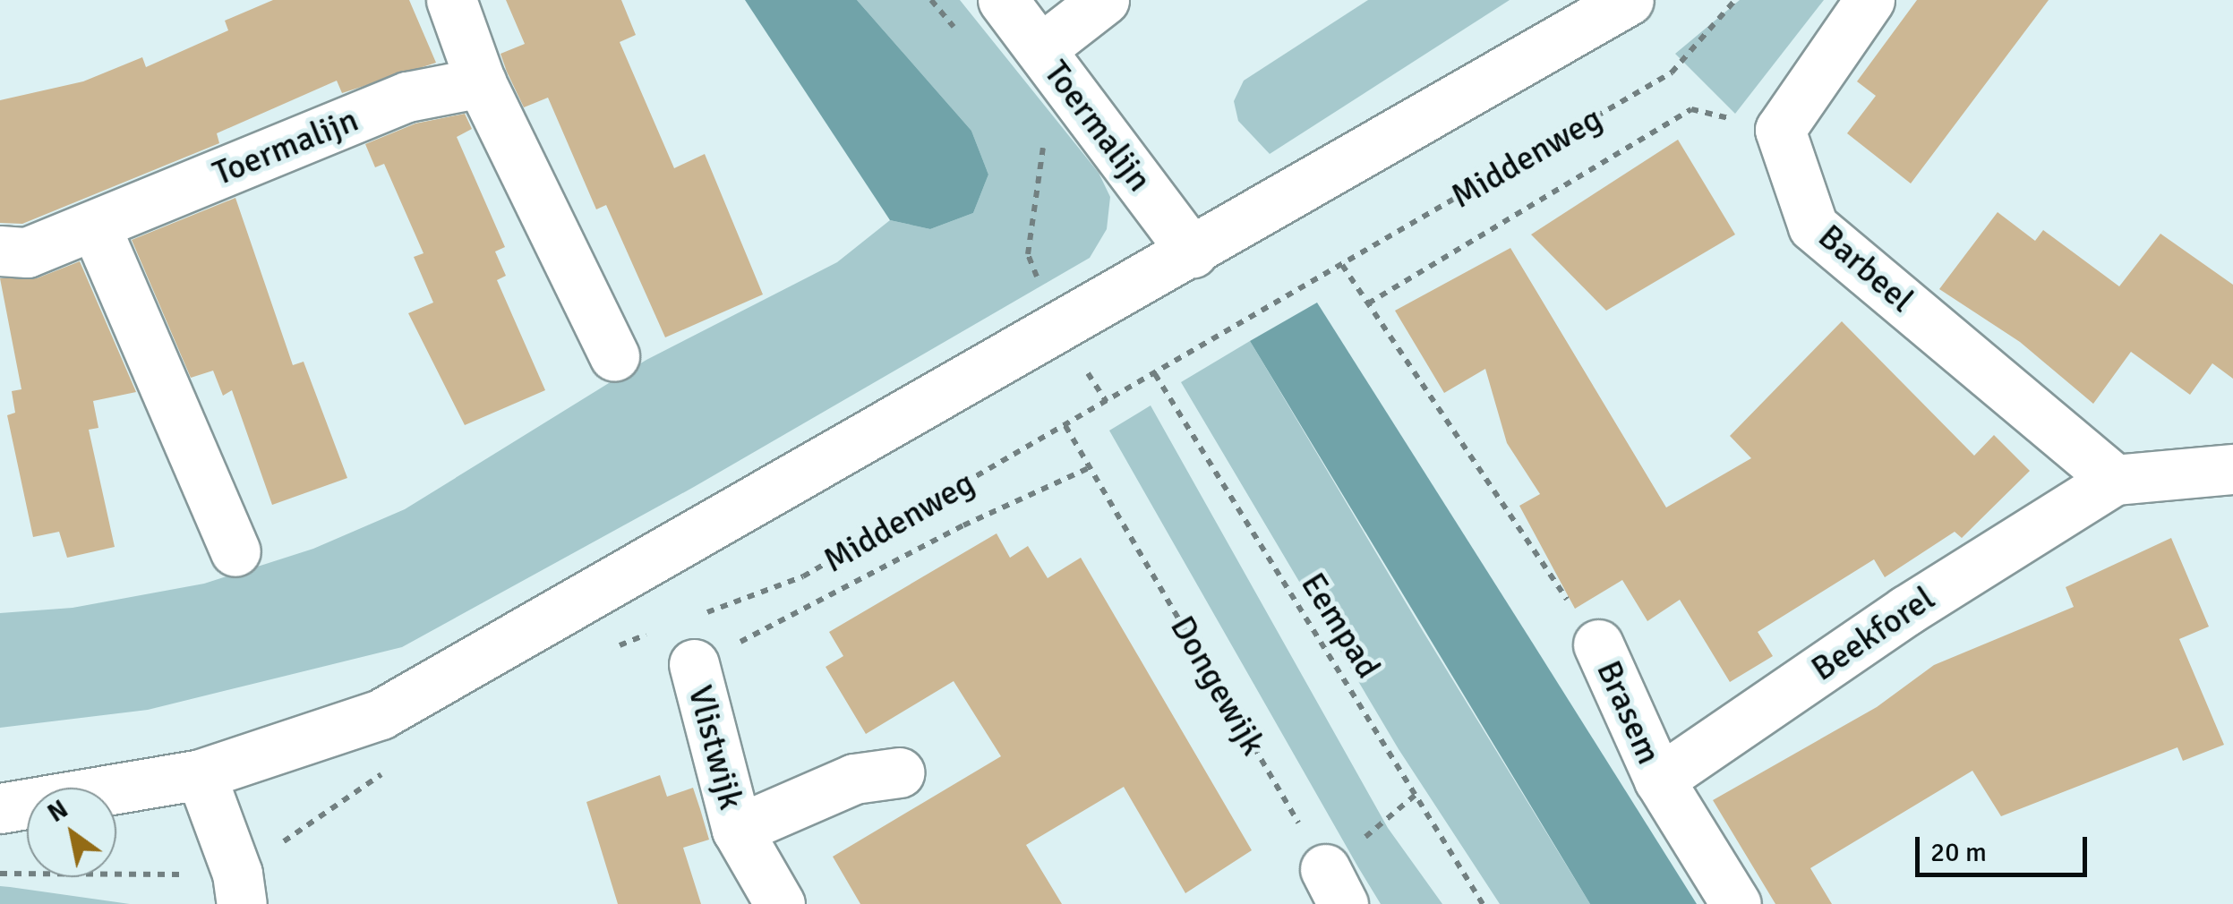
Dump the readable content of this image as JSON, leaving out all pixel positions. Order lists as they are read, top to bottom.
{
  "streets": {
    "street": [
      "Toermalijn",
      "Barbeel",
      "Beekforel",
      "Brasem",
      "Vlistwijk"
    ],
    "path": ["Middenweg", "Eempad", "Dongewijk"]
  },
  "crossings": [
    ["Middenweg", "Eempad"],
    ["Middenweg", "Dongewijk"],
    ["Middenweg", "Vlistwijk"],
    ["Barbeel", "Beekforel"],
    ["Beekforel", "Brasem"]
  ],
  "scale_bar": "20 m",
  "north": "top left"
}
